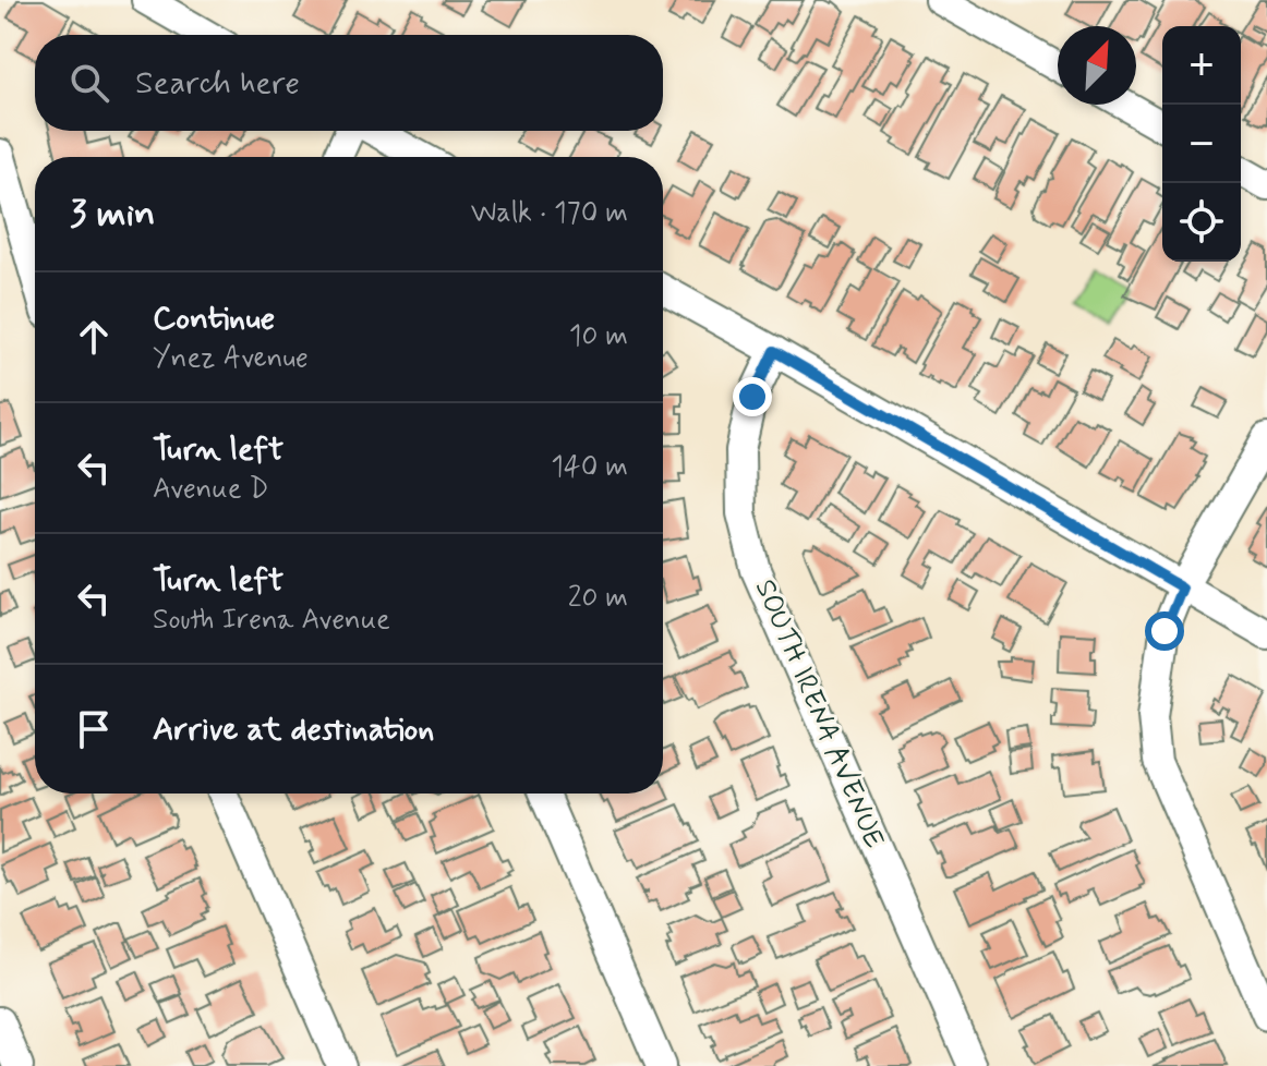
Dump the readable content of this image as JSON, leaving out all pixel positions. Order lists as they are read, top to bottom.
{
  "streets": {
    "street": ["SOUTH IRENA AVENUE"]
  },
  "north": "top right",
  "page": {
    "map_buttons": ["+", "−"],
    "search": "Search here",
    "heading": ["3 min", "Walk · 170 m"],
    "list": [
      ["Continue", "Ynez Avenue", "10 m"],
      ["Turn left", "Avenue D", "140 m"],
      ["Turn left", "South Irena Avenue", "20 m"],
      "Arrive at destination"
    ]
  }
}
